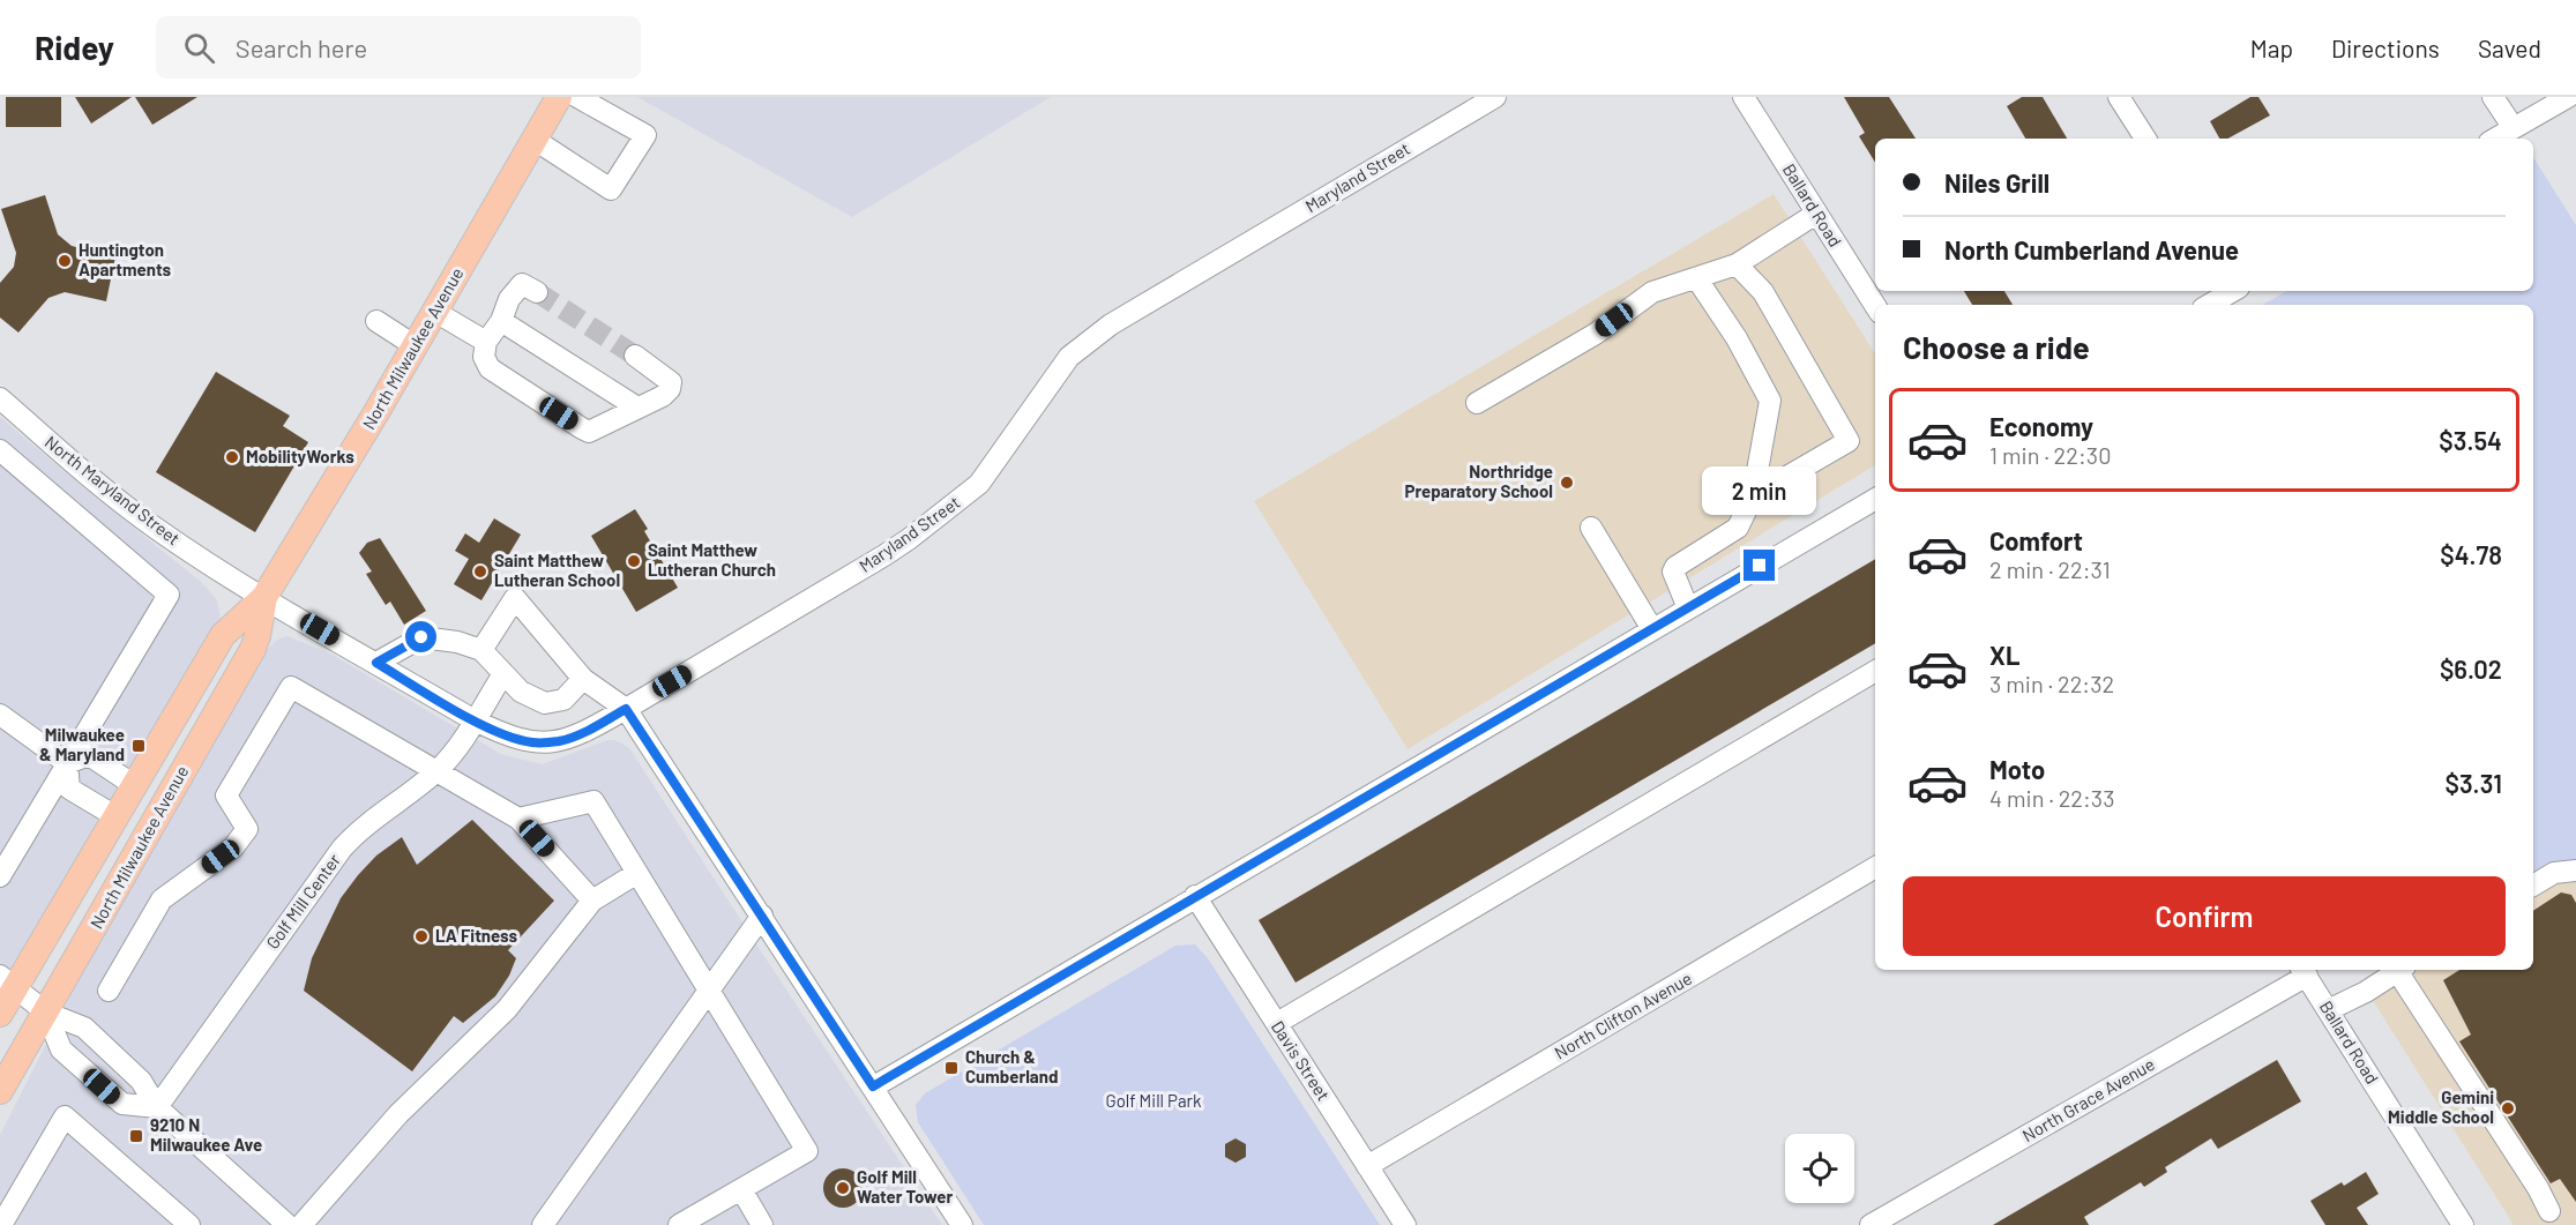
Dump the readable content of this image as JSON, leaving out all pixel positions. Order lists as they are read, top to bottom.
{
  "streets": {
    "main road": ["North Milwaukee Avenue"],
    "street": [
      "Maryland Street",
      "Ballard Road",
      "North Maryland Street",
      "Golf Mill Center",
      "North Clifton Avenue",
      "Davis Street",
      "North Grace Avenue"
    ]
  },
  "crossings": [
    ["Maryland Street", "North Milwaukee Avenue"],
    ["Maryland Street", "North Maryland Street"],
    ["Maryland Street", "Golf Mill Center"],
    ["Ballard Road", "North Grace Avenue"],
    ["North Milwaukee Avenue", "North Maryland Street"],
    ["North Clifton Avenue", "Davis Street"]
  ],
  "parks": ["Golf Mill Park"],
  "places": {
    "other": [
      "Huntington Apartments",
      "MobilityWorks",
      "Northridge Preparatory School",
      "Saint Matthew Lutheran Church",
      "Saint Matthew Lutheran School",
      "LA Fitness",
      "Gemini Middle School",
      "Golf Mill Water Tower"
    ],
    "transit": ["Milwaukee & Maryland", "Church & Cumberland", "9210 N Milwaukee Ave"]
  },
  "page": {
    "header": "Ridey",
    "search": "Search here",
    "nav": ["Map", "Directions", "Saved"],
    "banner": ["Niles Grill", "North Cumberland Avenue"],
    "heading": "Choose a ride",
    "list": [
      {
        "name": "Economy",
        "note": "1 min · 22:30",
        "value": "$3.54"
      },
      {
        "name": "Comfort",
        "note": "2 min · 22:31",
        "value": "$4.78"
      },
      {
        "name": "XL",
        "note": "3 min · 22:32",
        "value": "$6.02"
      },
      {
        "name": "Moto",
        "note": "4 min · 22:33",
        "value": "$3.31"
      }
    ],
    "bubble": "2 min",
    "buttons": "Confirm"
  }
}
